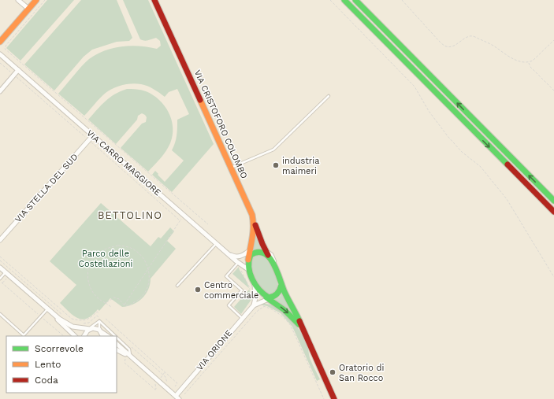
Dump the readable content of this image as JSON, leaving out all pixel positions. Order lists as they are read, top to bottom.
{
  "streets": {
    "main road": ["VIA CRISTOFORO COLOMBO"],
    "street": ["VIA CARRO MAGGIORE", "VIA STELLA DEL SUD", "VIA ORIONE"]
  },
  "crossings": [
    ["VIA CRISTOFORO COLOMBO", "VIA CARRO MAGGIORE"],
    ["VIA CARRO MAGGIORE", "VIA STELLA DEL SUD"]
  ],
  "districts": ["BETTOLINO"],
  "parks": ["Parco delle Costellazioni"],
  "places": ["industria maimeri", "Centro commerciale", "Oratorio di San Rocco"],
  "legend": ["Scorrevole", "Lento", "Coda"]
}
